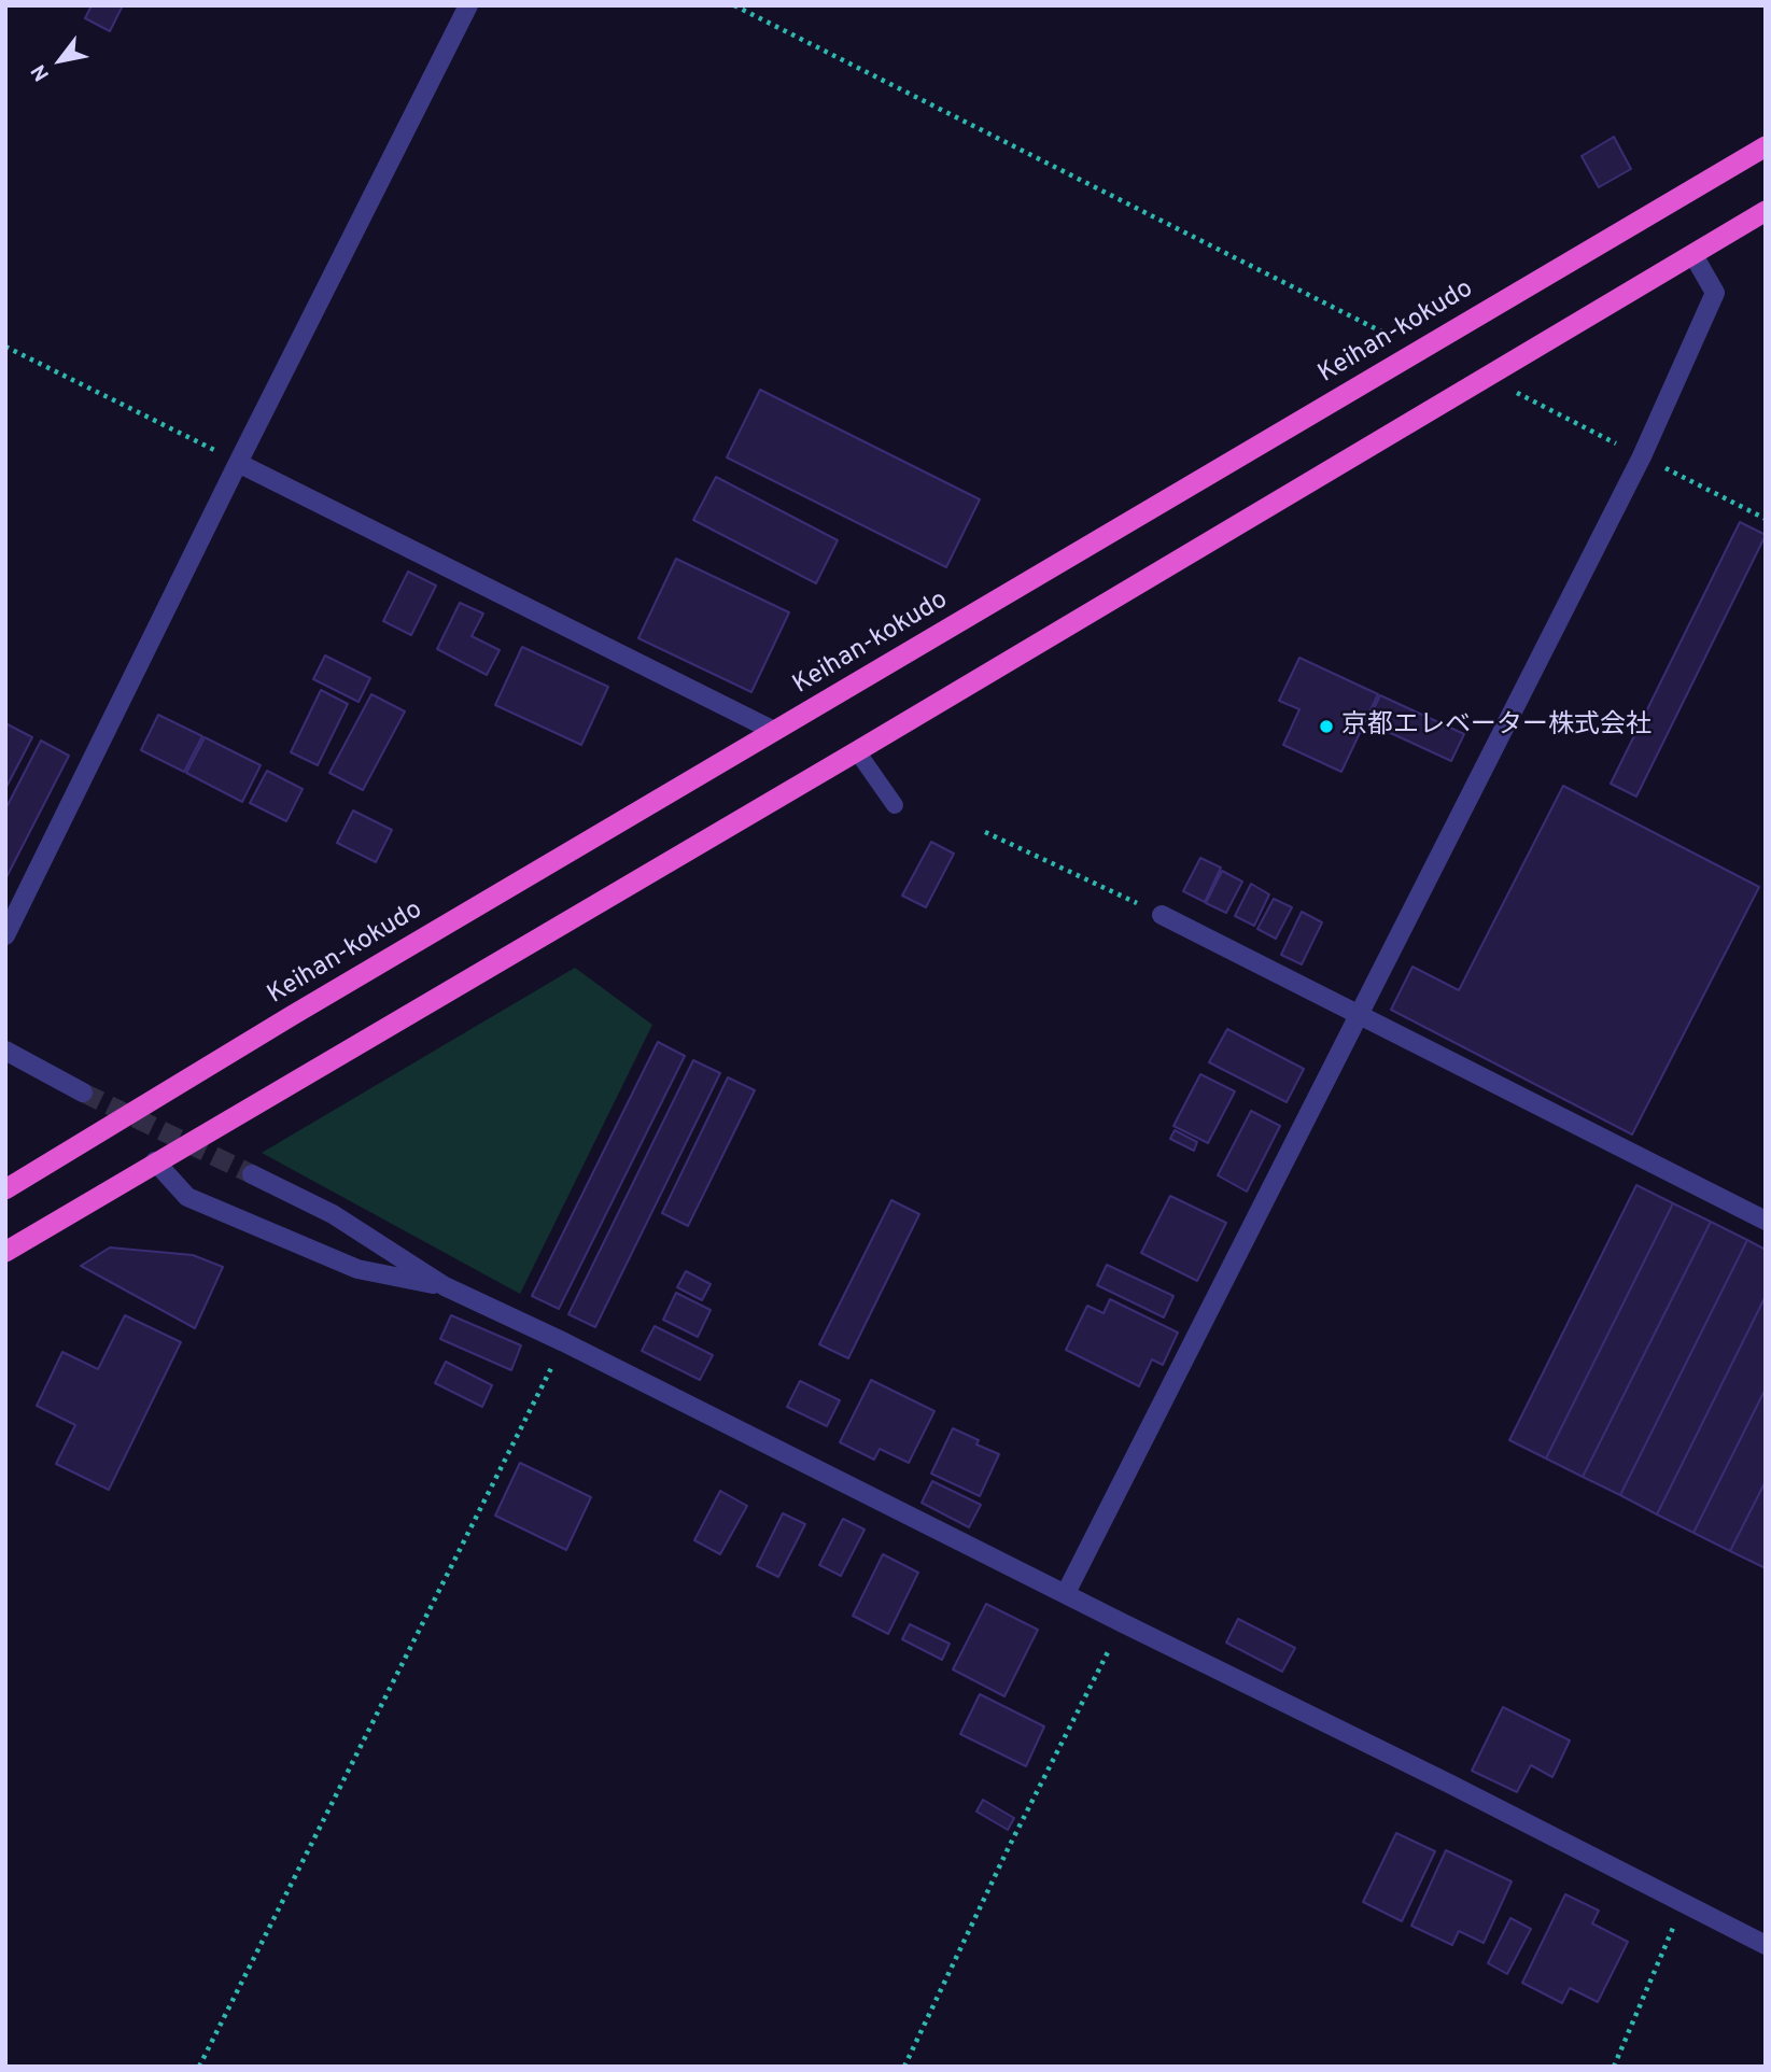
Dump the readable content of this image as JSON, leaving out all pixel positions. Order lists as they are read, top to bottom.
{
  "streets": {
    "highway": ["Keihan-kokudo"]
  },
  "places": ["京都エレベーター株式会社"],
  "north": "bottom left"
}
